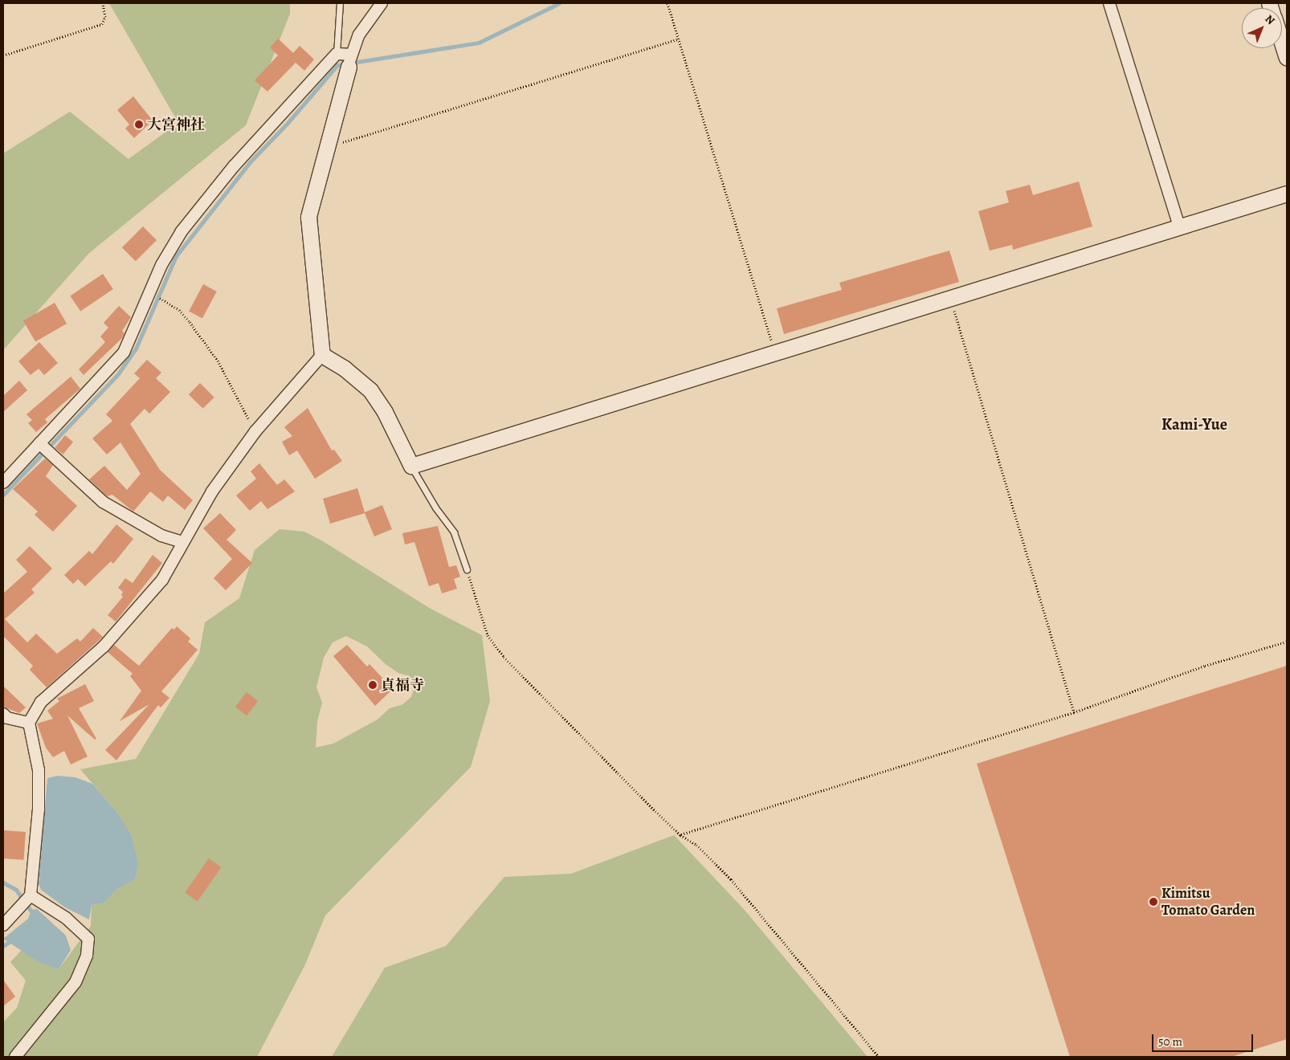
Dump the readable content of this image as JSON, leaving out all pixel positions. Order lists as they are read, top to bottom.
{
  "districts": ["Kami-Yue"],
  "places": ["大宮神社", "貞福寺", "Kimitsu Tomato Garden"],
  "scale_bar": "50 m",
  "north": "top right"
}
